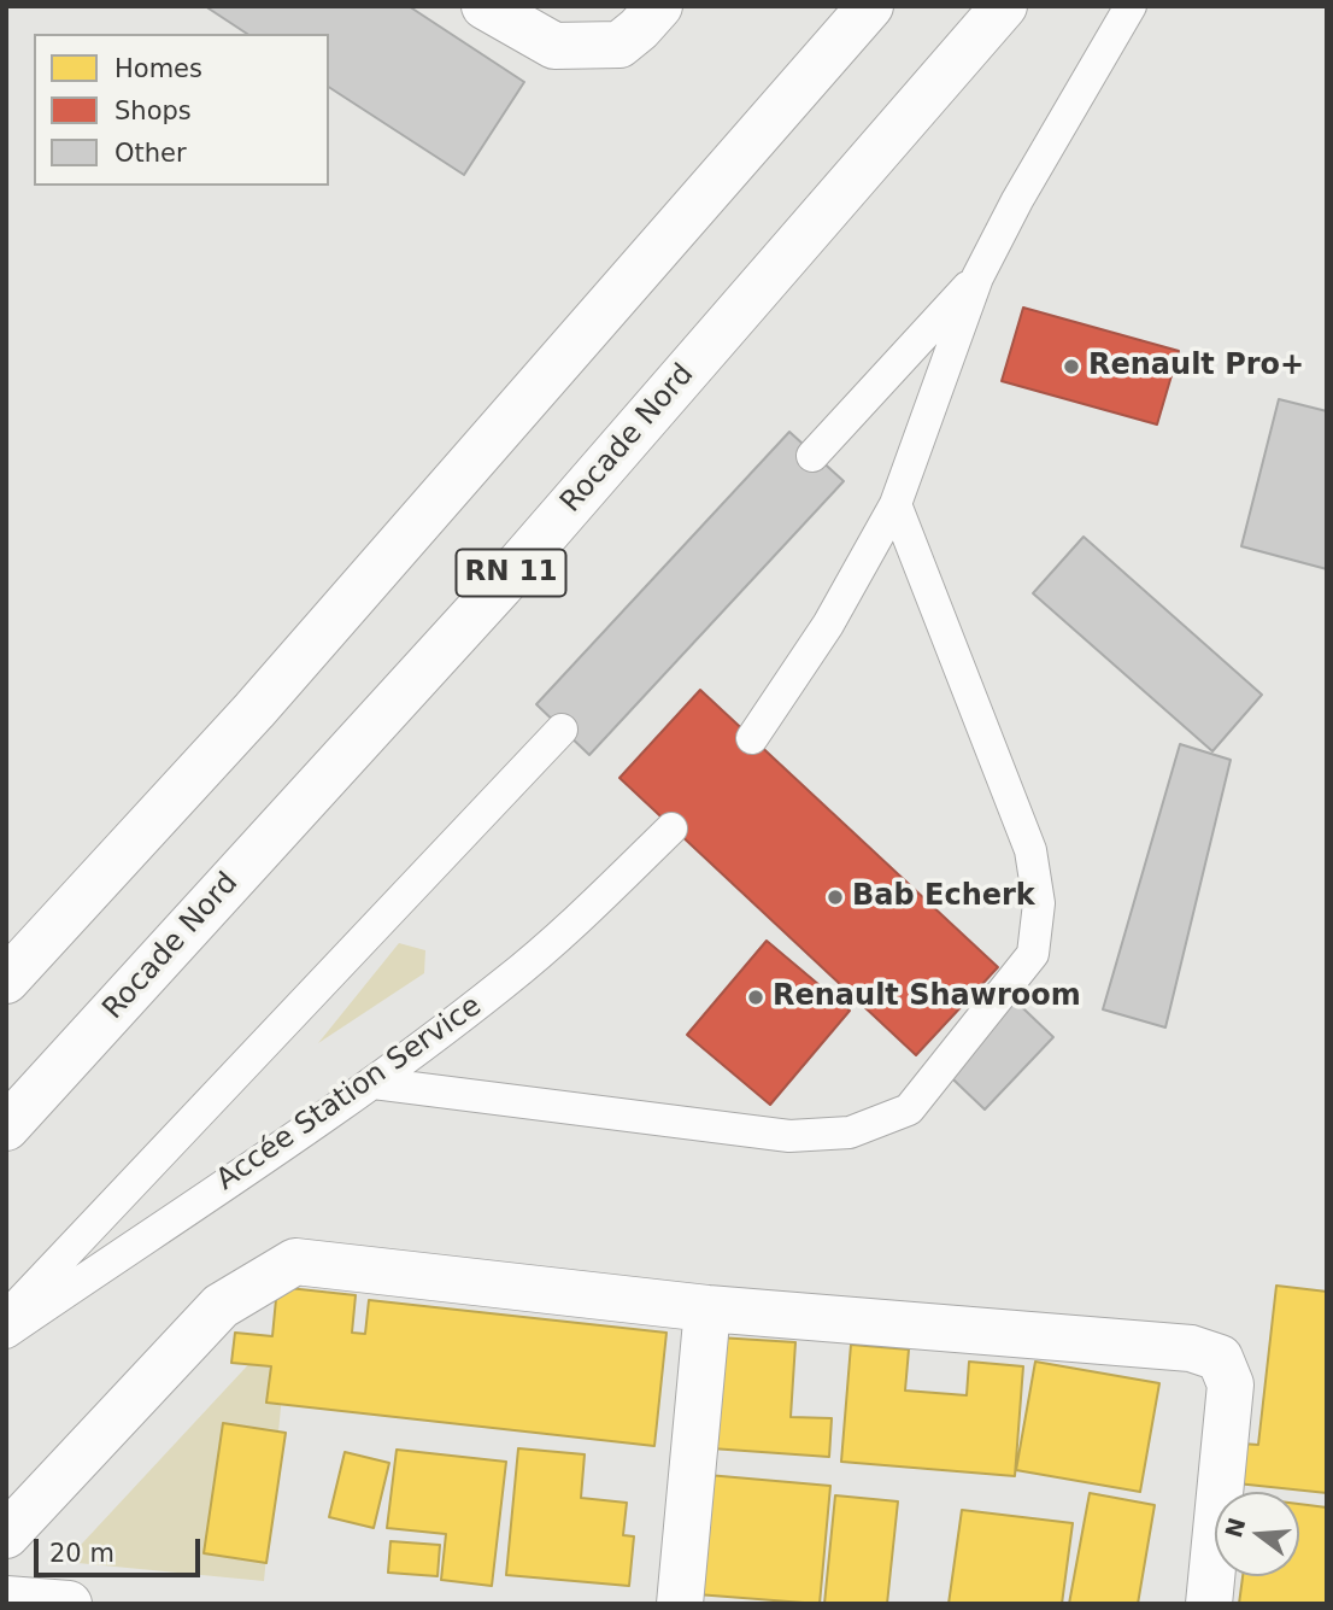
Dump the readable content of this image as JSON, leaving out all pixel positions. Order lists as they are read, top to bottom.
{
  "streets": {
    "main road": ["Rocade Nord", "RN 11"],
    "lane": ["Accée Station Service"]
  },
  "places": ["Renault Pro+", "Bab Echerk", "Renault Shawroom"],
  "legend": ["Homes", "Shops", "Other"],
  "scale_bar": "20 m",
  "north": "left"
}
